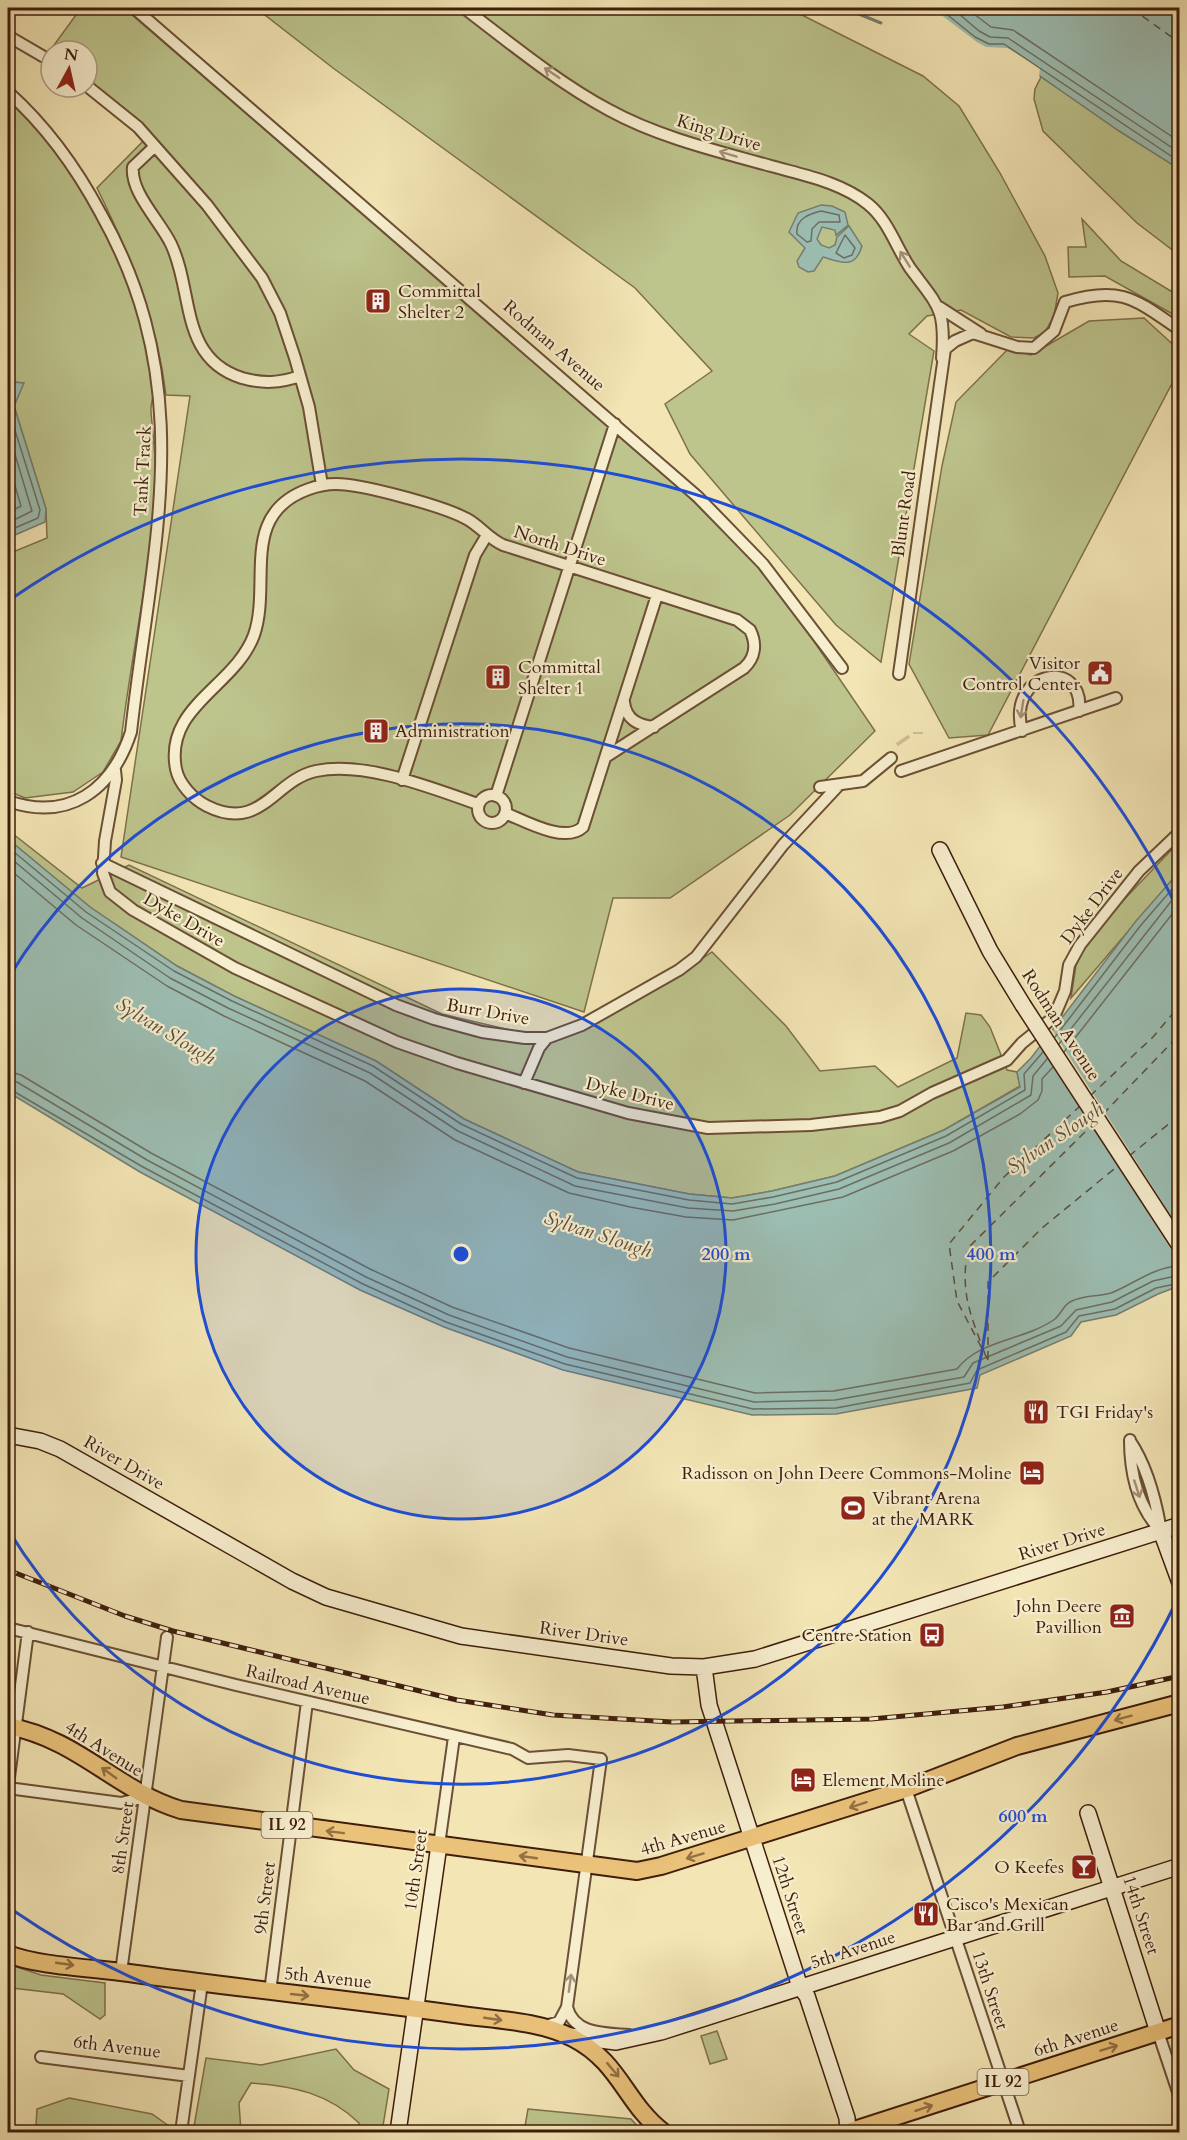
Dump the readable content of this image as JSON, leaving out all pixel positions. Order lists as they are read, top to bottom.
{
  "streets": {
    "main road": [
      "4th Avenue",
      "IL 92",
      "5th Avenue",
      "6th Avenue"
    ],
    "street": [
      "King Drive",
      "Rodman Avenue",
      "Tank Track",
      "Blunt Road",
      "North Drive",
      "Dyke Drive",
      "Burr Drive",
      "River Drive",
      "Railroad Avenue",
      "8th Street",
      "10th Street",
      "12th Street",
      "9th Street",
      "14th Street",
      "13th Street"
    ]
  },
  "crossings": [
    ["King Drive", "Blunt Road"],
    ["Tank Track", "Dyke Drive"],
    ["Dyke Drive", "Burr Drive"],
    ["River Drive", "12th Street"],
    ["Railroad Avenue", "4th Avenue"],
    ["Railroad Avenue", "8th Street"],
    ["Railroad Avenue", "10th Street"],
    ["Railroad Avenue", "9th Street"],
    ["4th Avenue", "8th Street"],
    ["4th Avenue", "10th Street"],
    ["4th Avenue", "12th Street"],
    ["4th Avenue", "9th Street"],
    ["4th Avenue", "13th Street"],
    ["8th Street", "5th Avenue"],
    ["10th Street", "5th Avenue"],
    ["12th Street", "5th Avenue"],
    ["12th Street", "6th Avenue"],
    ["9th Street", "5th Avenue"],
    ["14th Street", "5th Avenue"],
    ["14th Street", "6th Avenue"],
    ["5th Avenue", "13th Street"],
    ["13th Street", "6th Avenue"]
  ],
  "one_way": ["King Drive", "4th Avenue", "6th Avenue"],
  "water": ["Sylvan Slough"],
  "places": {
    "building": ["Committal Shelter 2", "Committal Shelter 1", "Administration"],
    "public building": ["Visitor Control Center"],
    "restaurant": ["TGI Friday's", "Cisco's Mexican Bar and Grill"],
    "hotel": ["Radisson on John Deere Commons-Moline", "Element Moline"],
    "sports": ["Vibrant Arena at the MARK"],
    "museum": ["John Deere Pavillion"],
    "bus stop": ["Centre Station"],
    "bar": ["O Keefes"]
  },
  "north": "top",
  "rings": ["200 m", "400 m", "600 m"]
}
